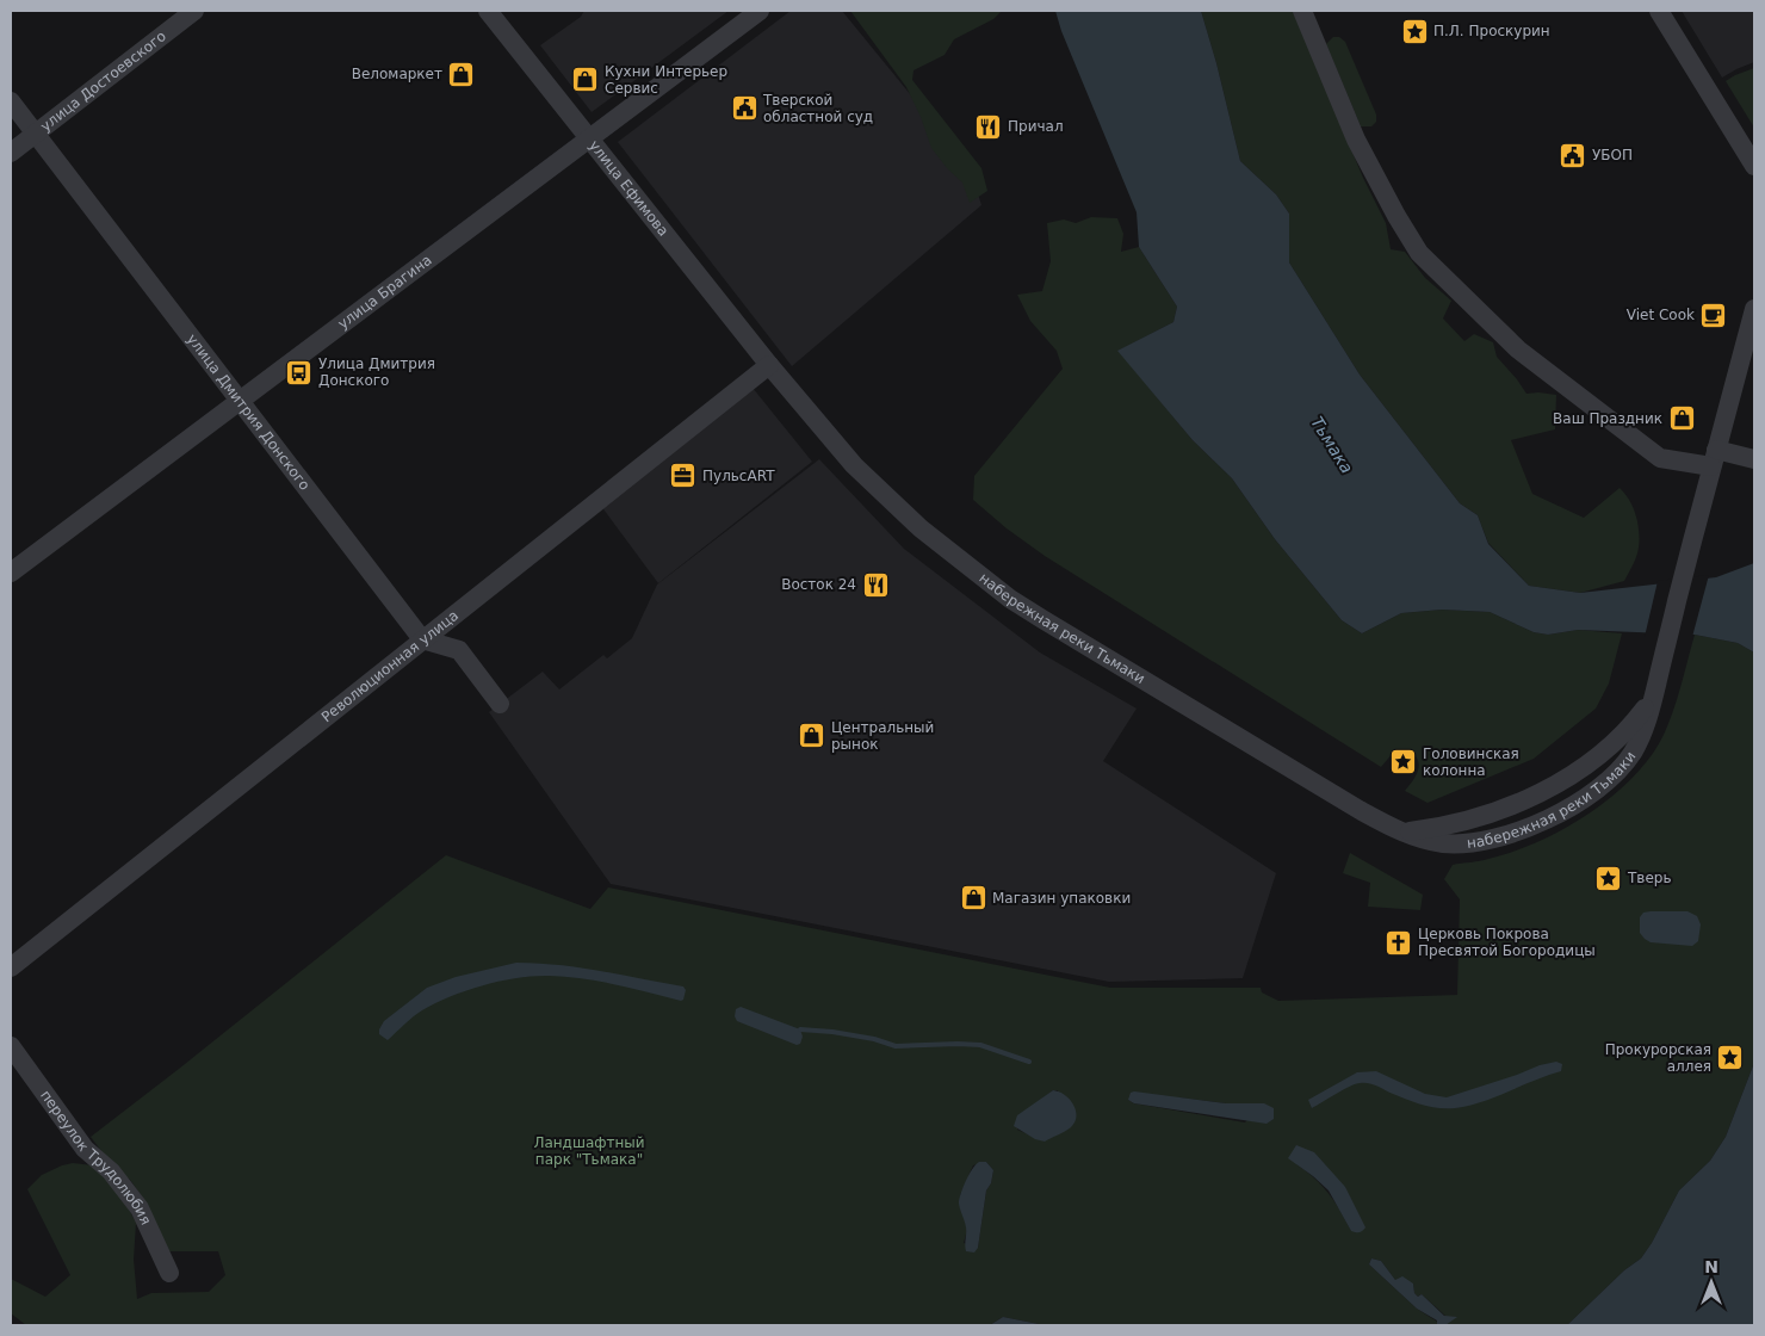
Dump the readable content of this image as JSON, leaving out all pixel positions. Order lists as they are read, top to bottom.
{
  "streets": {
    "street": [
      "улица Достоевского",
      "улица Ефимова",
      "улица Брагина",
      "улица Дмитрия Донского",
      "набережная реки Тьмаки",
      "Революционная улица",
      "переулок Трудолюбия"
    ]
  },
  "crossings": [
    ["улица Достоевского", "улица Дмитрия Донского"],
    ["улица Ефимова", "улица Брагина"],
    ["улица Ефимова", "набережная реки Тьмаки"],
    ["улица Ефимова", "Революционная улица"],
    ["улица Брагина", "улица Дмитрия Донского"],
    ["улица Дмитрия Донского", "Революционная улица"],
    ["набережная реки Тьмаки", "Революционная улица"]
  ],
  "water": ["Тьмака"],
  "parks": ["Ландшафтный парк \"Тьмака\""],
  "places": {
    "place": [
      "П.Л. Проскурин",
      "Головинская колонна",
      "Тверь",
      "Прокурорская аллея"
    ],
    "shop": [
      "Веломаркет",
      "Кухни Интерьер Сервис",
      "Ваш Праздник",
      "Центральный рынок",
      "Магазин упаковки"
    ],
    "public building": ["Тверской областной суд", "УБОП"],
    "restaurant": ["Причал", "Восток 24"],
    "cafe": ["Viet Cook"],
    "bus stop": ["Улица Дмитрия Донского"],
    "office": ["ПульсART"],
    "church": ["Церковь Покрова Пресвятой Богородицы"]
  },
  "north": "top"
}
